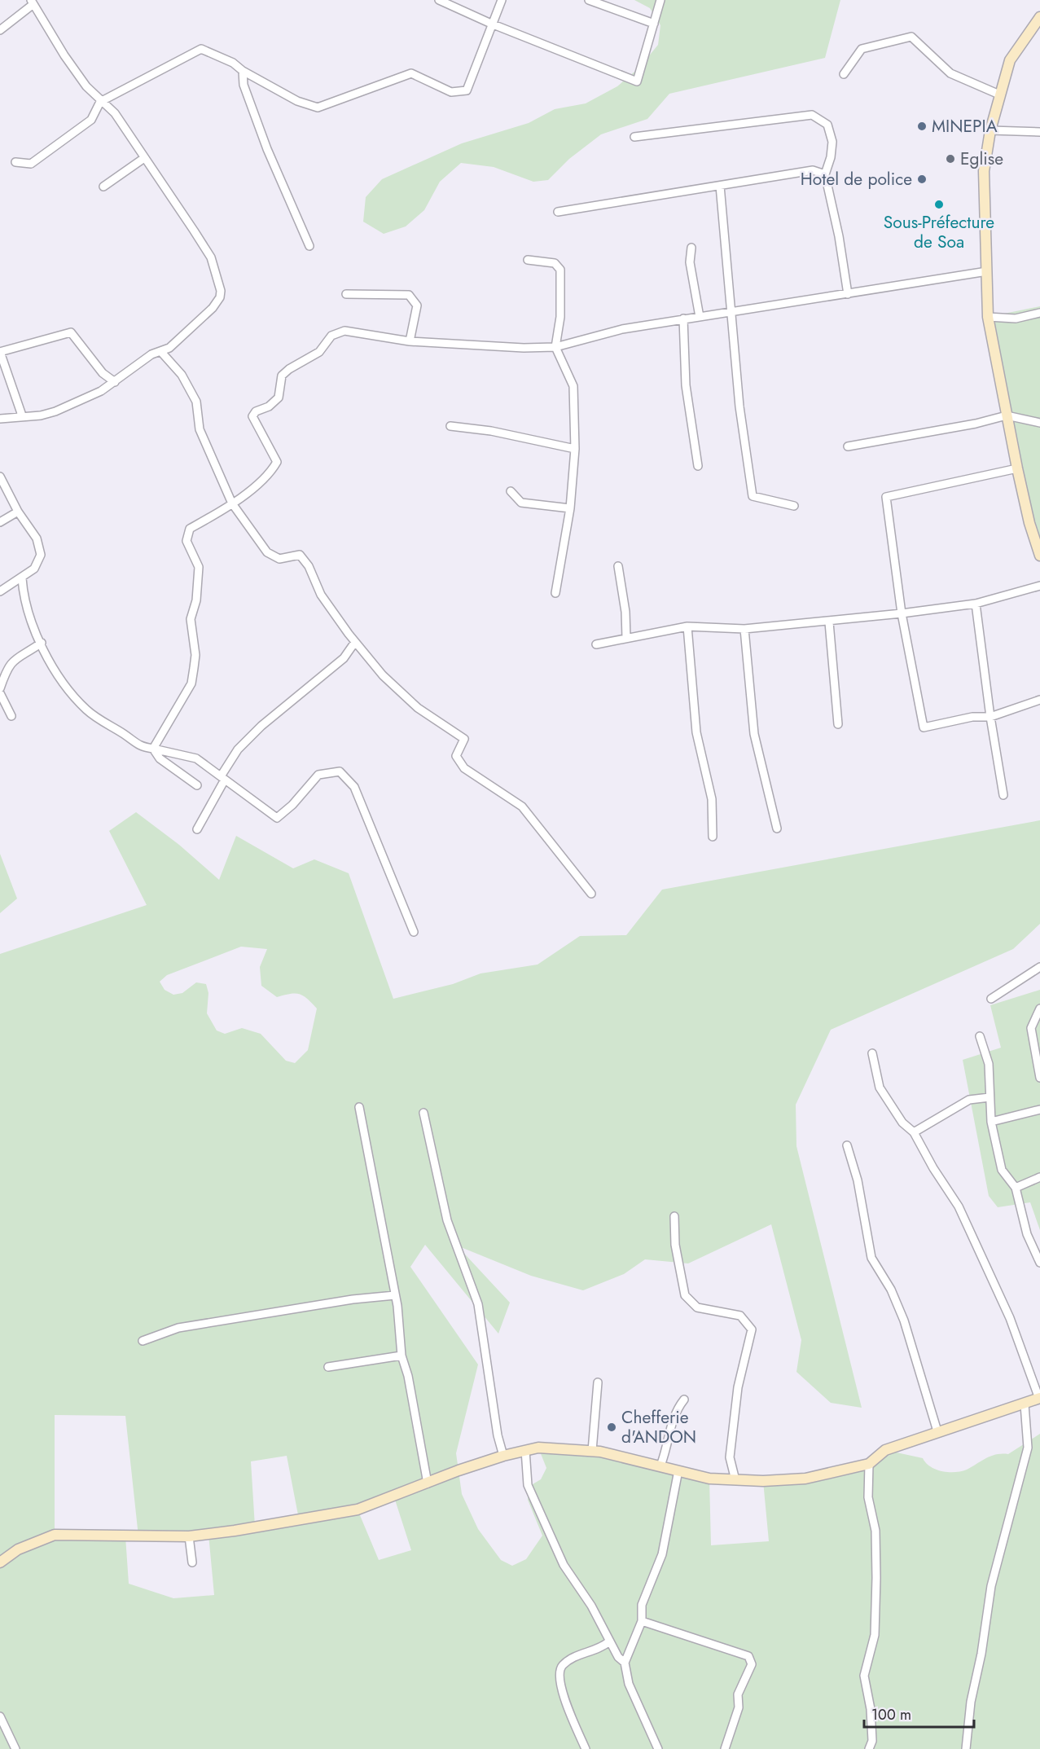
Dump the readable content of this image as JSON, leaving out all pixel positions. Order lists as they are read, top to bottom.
{
  "places": [
    "MINEPIA",
    "Eglise",
    "Hotel de police",
    "Sous-Préfecture de Soa",
    "Chefferie d'ANDON"
  ],
  "scale_bar": "100 m"
}
